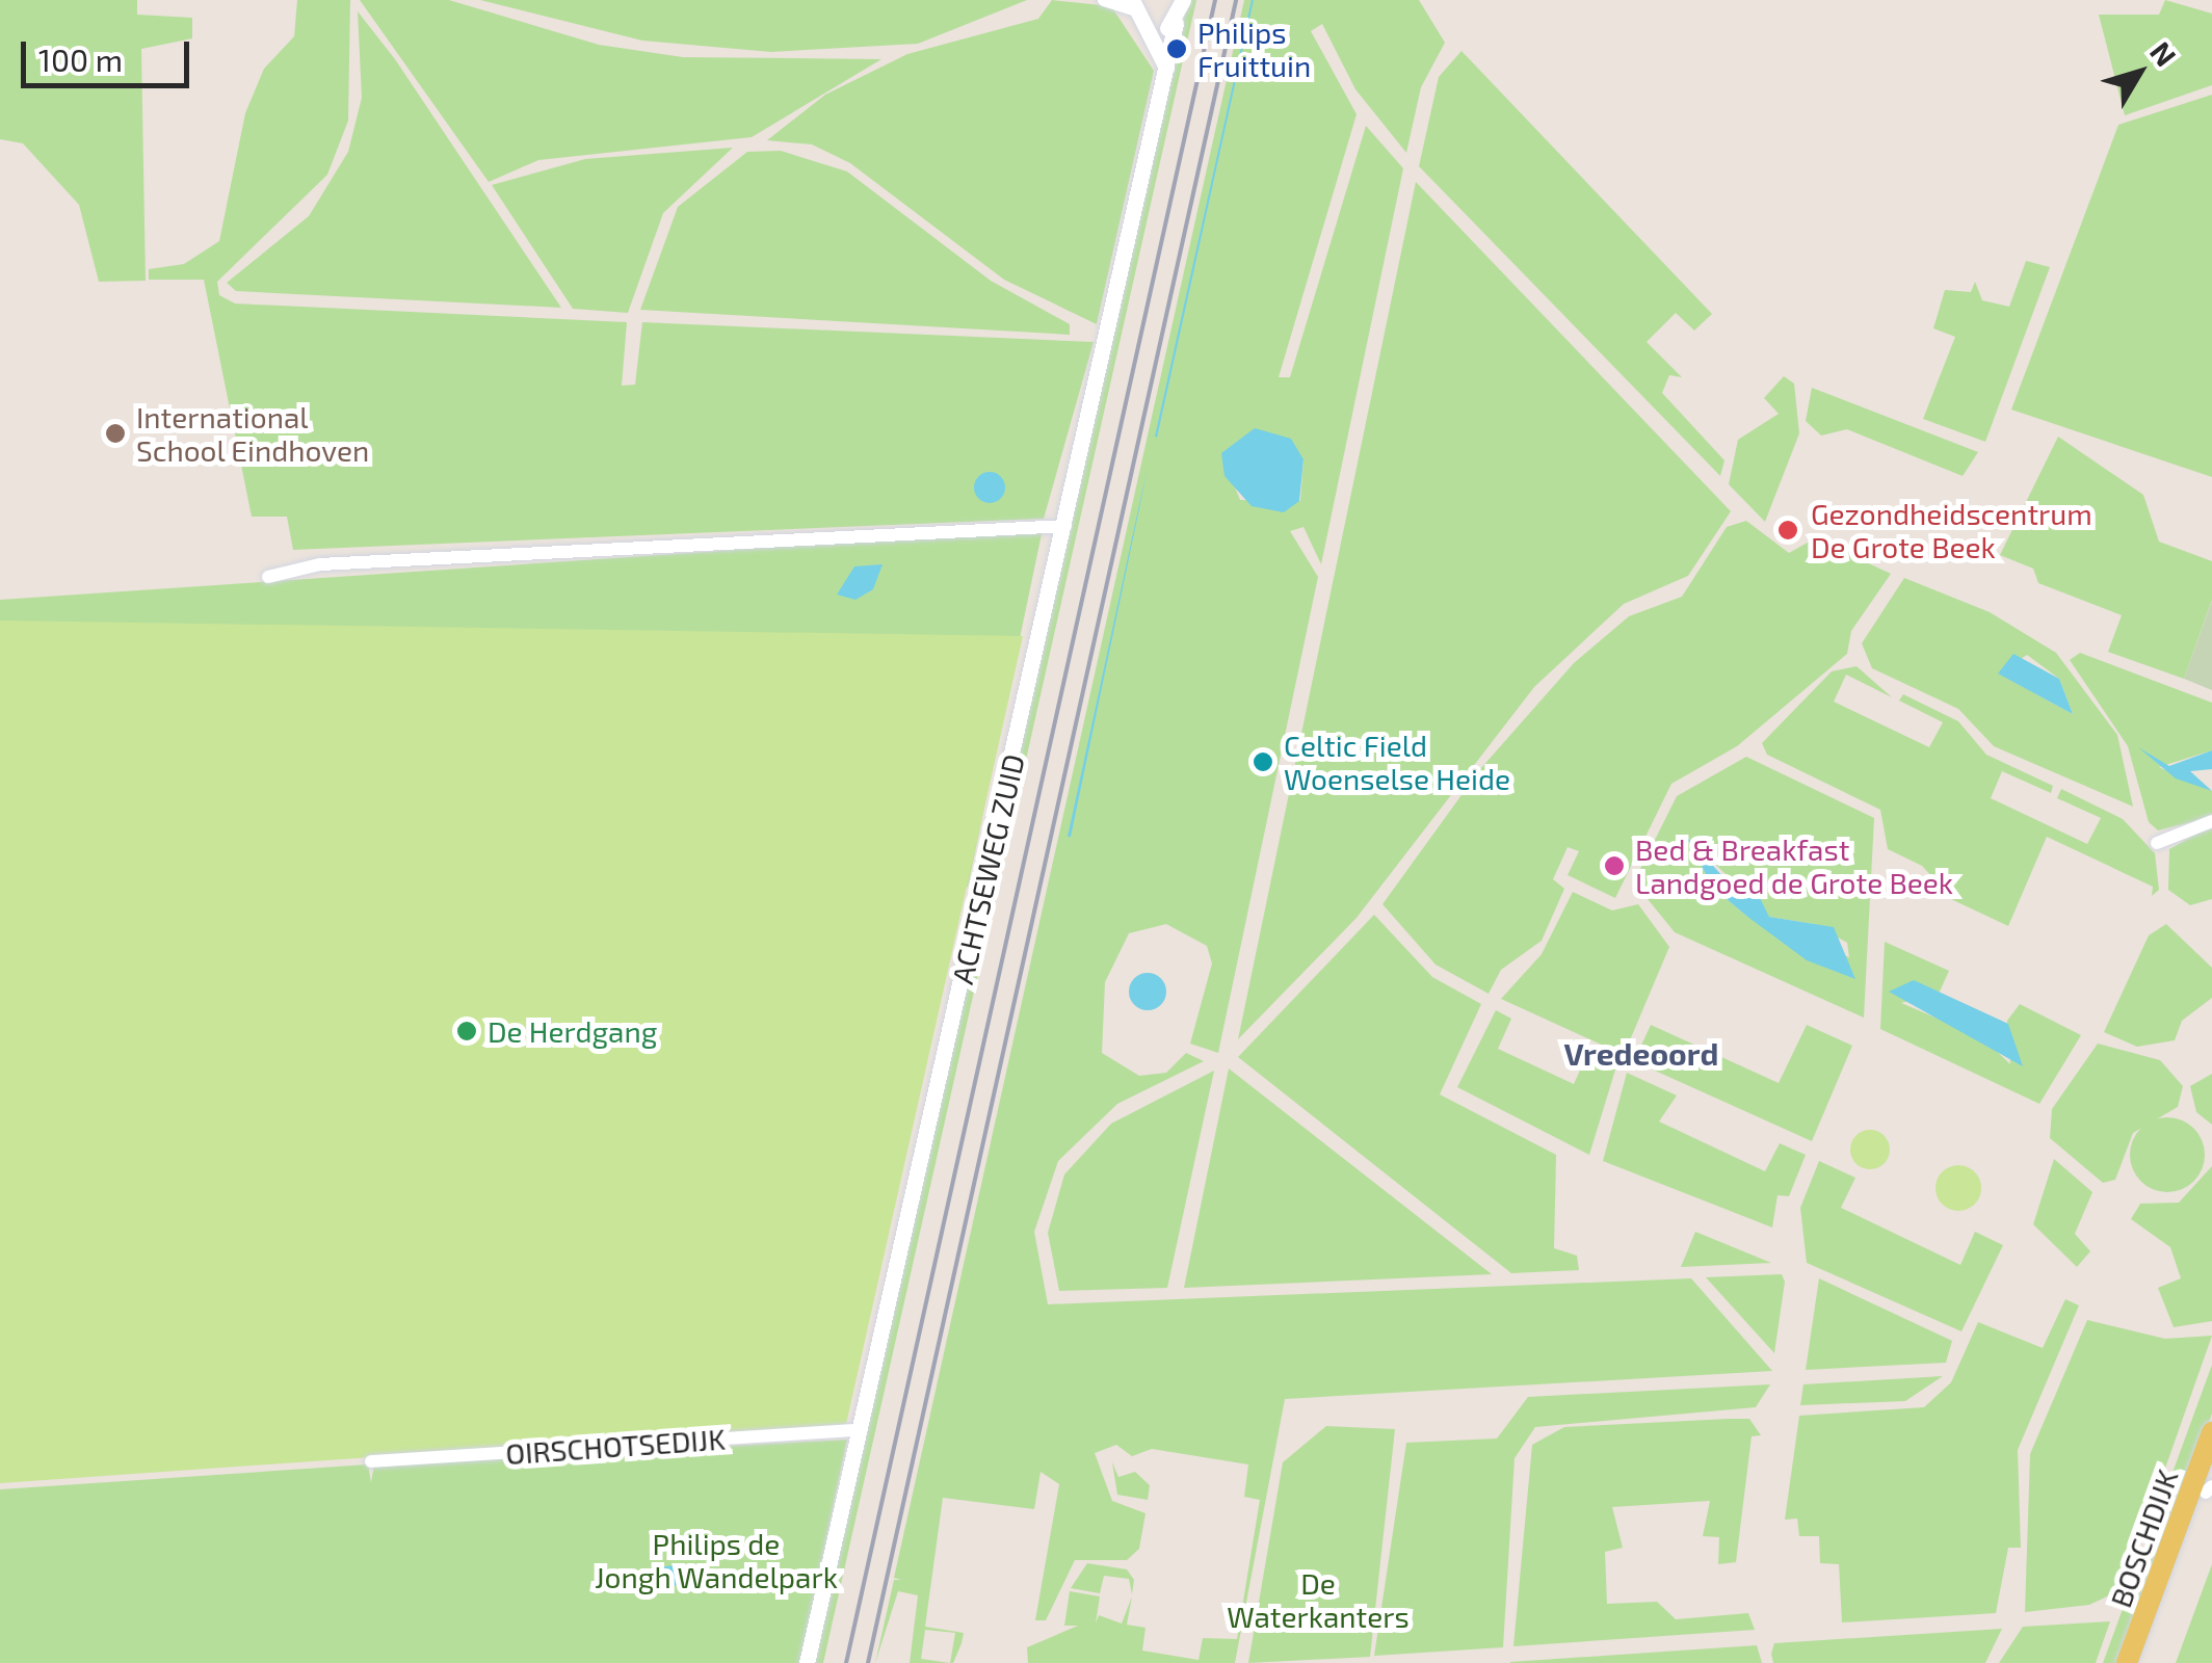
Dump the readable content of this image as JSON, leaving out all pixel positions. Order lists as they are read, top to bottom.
{
  "streets": {
    "main road": ["BOSCHDIJK"],
    "street": ["ACHTSEWEG ZUID", "OIRSCHOTSEDIJK"]
  },
  "crossings": [
    ["ACHTSEWEG ZUID", "OIRSCHOTSEDIJK"]
  ],
  "districts": ["Vredeoord"],
  "parks": ["Philips de Jongh Wandelpark", "De Waterkanters"],
  "places": [
    "Philips Fruittuin",
    "International School Eindhoven",
    "Gezondheidscentrum De Grote Beek",
    "Celtic Field Woenselse Heide",
    "Bed & Breakfast Landgoed de Grote Beek",
    "De Herdgang"
  ],
  "scale_bar": "100 m",
  "north": "top right"
}
